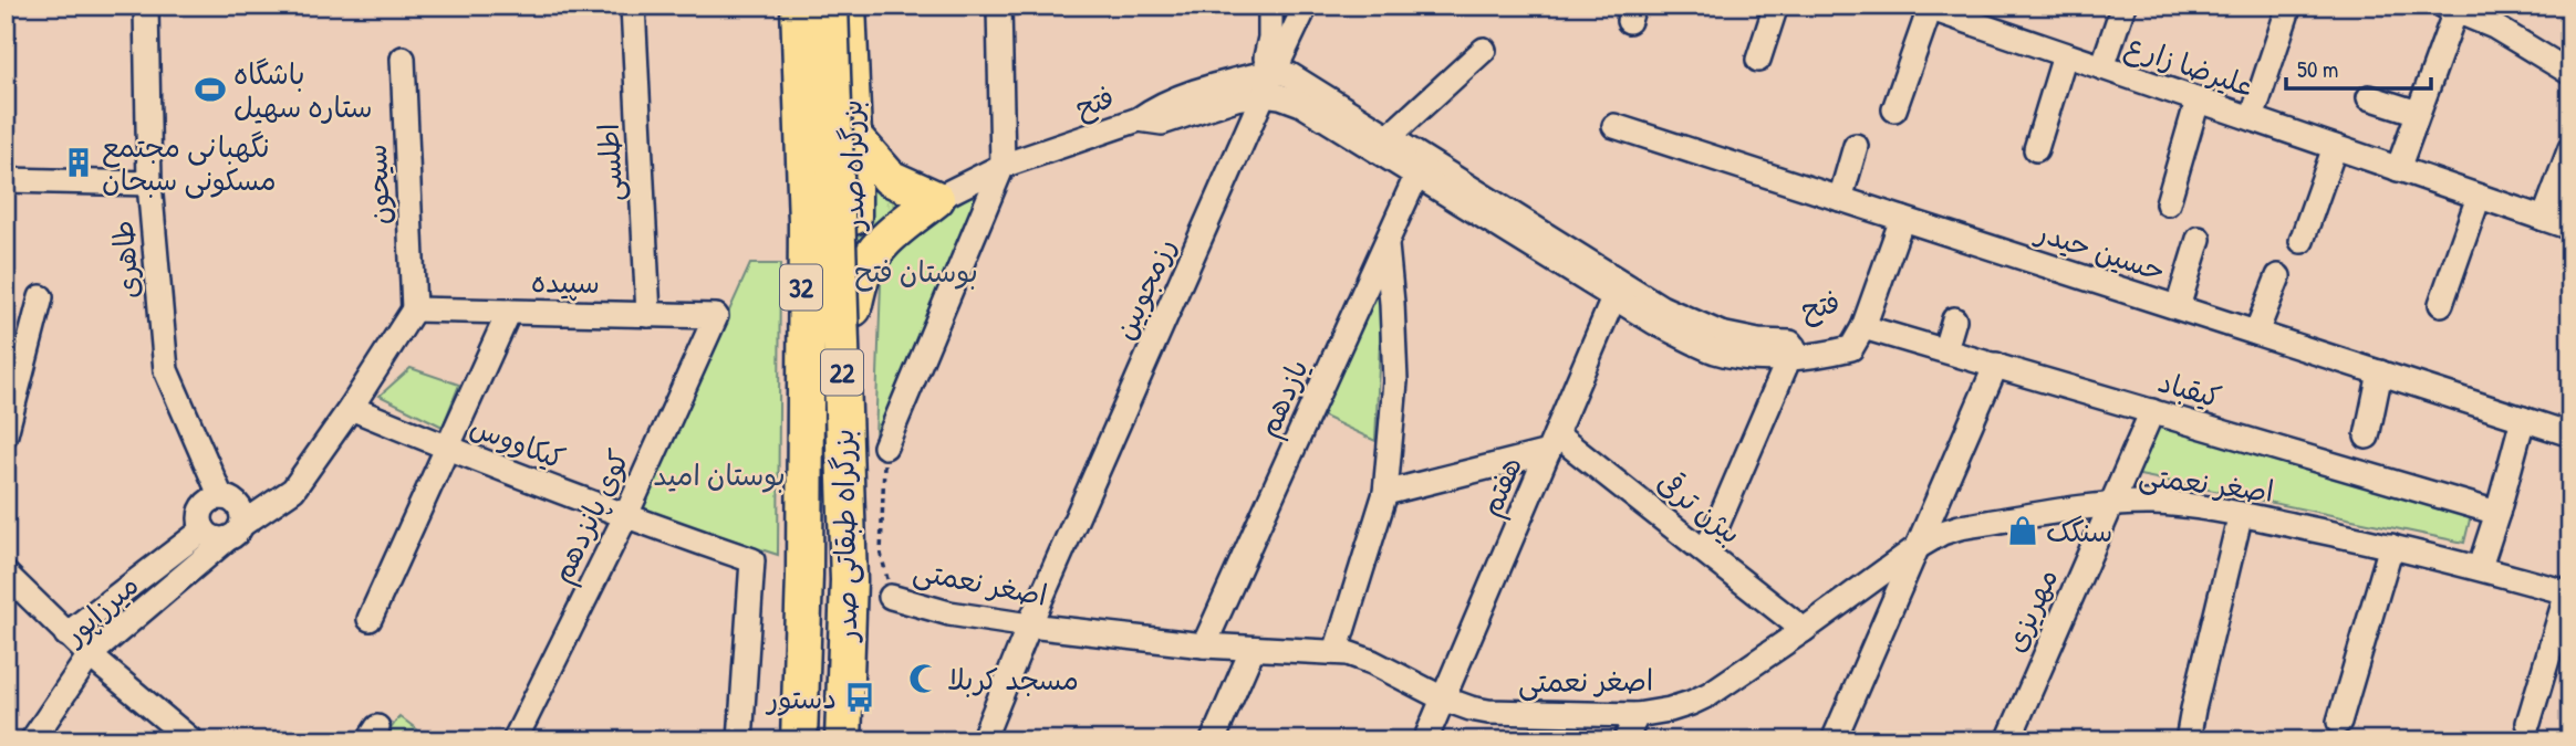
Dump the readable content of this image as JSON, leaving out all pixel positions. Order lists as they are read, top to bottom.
{
  "streets": {
    "highway": [
      "بزرگراه صدر",
      "32",
      "22",
      "بزرگراه طبقاتی صدر"
    ],
    "street": [
      "علیرضا زارع",
      "فتح",
      "اطلسی",
      "سیحون",
      "حسین حیدر",
      "طاهری",
      "سپیده",
      "رزمجوبین",
      "کیقباد",
      "یازدهم",
      "کیکاووس",
      "اصغر نعمتی",
      "هفتم",
      "بیژن ترقی",
      "کوی پانزدهم",
      "میرزاپور",
      "مهریزی"
    ]
  },
  "crossings": [
    ["فتح", "رزمجوبین"],
    ["فتح", "کیقباد"],
    ["فتح", "یازدهم"],
    ["فتح", "هفتم"],
    ["اطلسی", "سپیده"],
    ["بزرگراه صدر", "بزرگراه طبقاتی صدر"],
    ["سیحون", "سپیده"],
    ["سیحون", "میرزاپور"],
    ["طاهری", "میرزاپور"],
    ["سپیده", "کوی پانزدهم"],
    ["سپیده", "میرزاپور"],
    ["رزمجوبین", "اصغر نعمتی"],
    ["کیقباد", "مهریزی"],
    ["یازدهم", "اصغر نعمتی"],
    ["کیکاووس", "کوی پانزدهم"],
    ["کیکاووس", "میرزاپور"],
    ["اصغر نعمتی", "هفتم"],
    ["اصغر نعمتی", "بیژن ترقی"],
    ["اصغر نعمتی", "مهریزی"],
    ["هفتم", "بیژن ترقی"]
  ],
  "parks": ["بوستان فتح", "بوستان امید"],
  "places": {
    "sports": ["باشگاه ستاره سهیل"],
    "building": ["نگهبانی مجتمع مسکونی سبحان"],
    "shop": ["سنگک"],
    "mosque": ["مسجد کربلا"],
    "bus stop": ["دستور"]
  },
  "scale_bar": "50 m"
}
